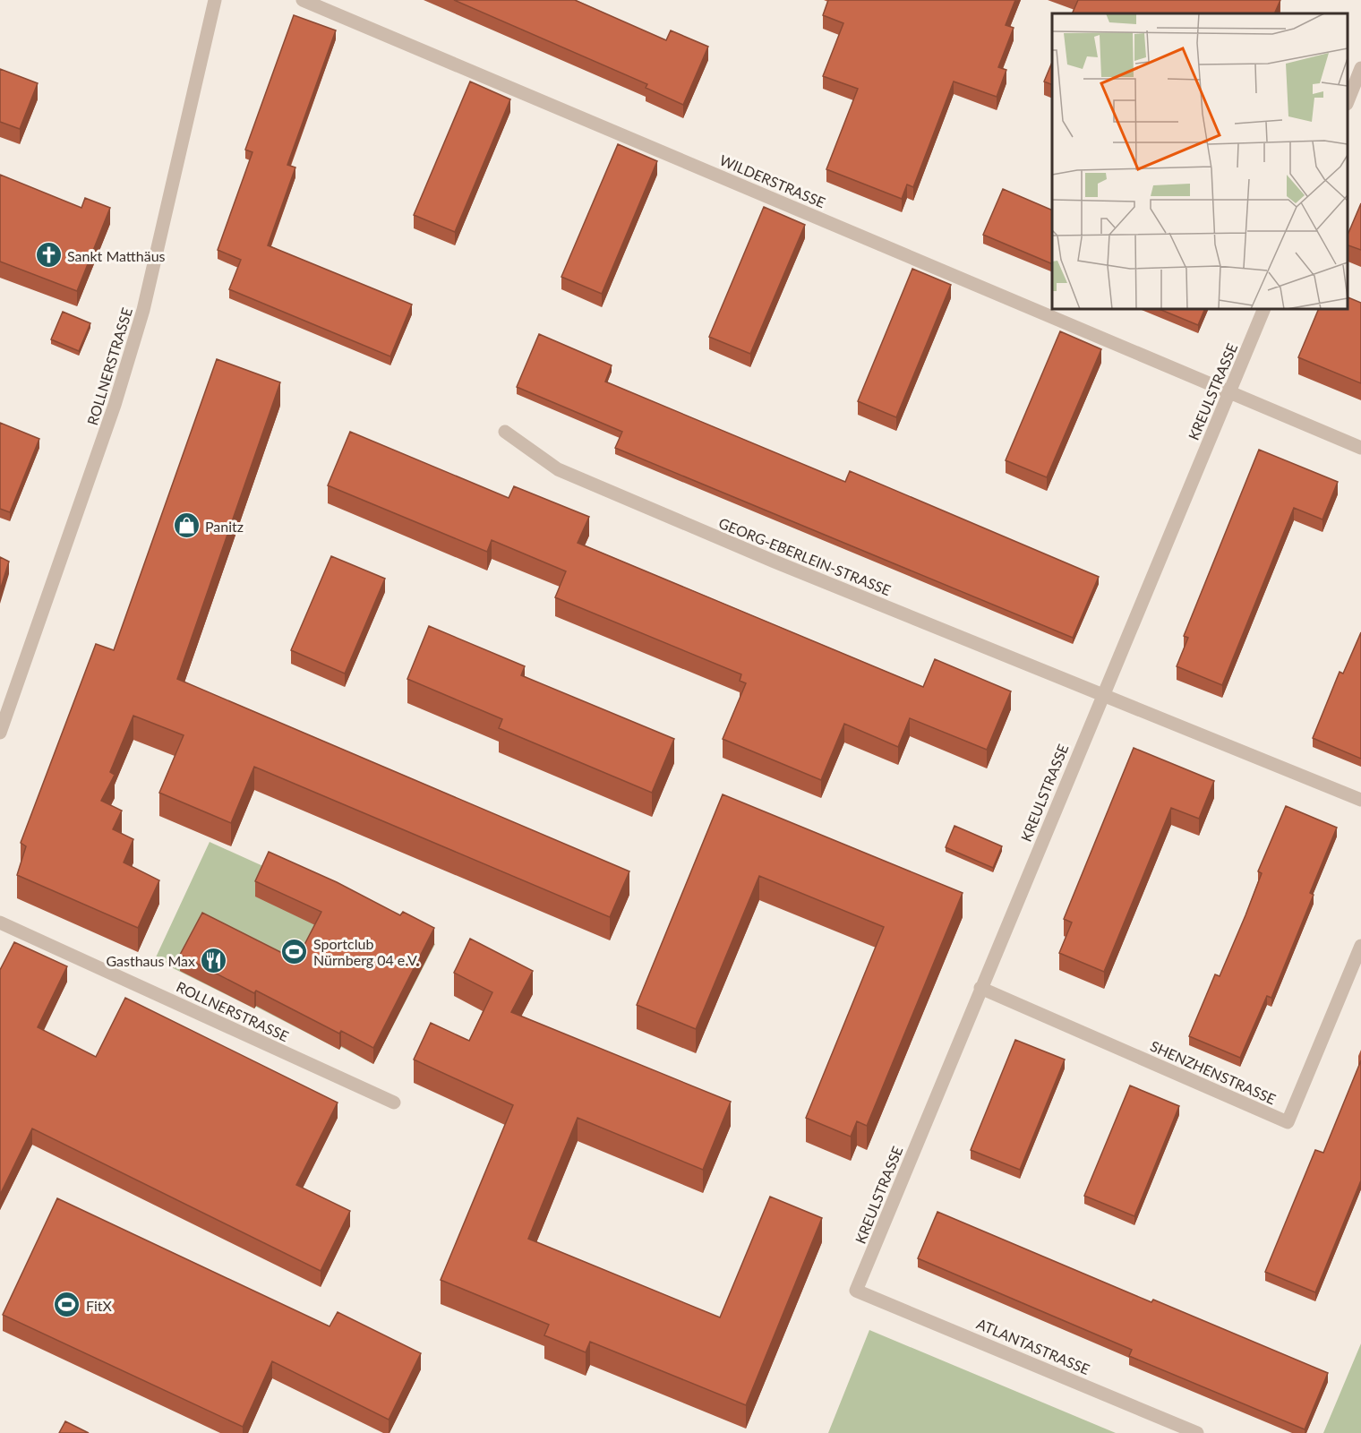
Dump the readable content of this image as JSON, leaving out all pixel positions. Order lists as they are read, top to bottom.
{
  "streets": {
    "street": [
      "WILDERSTRASSE",
      "ROLLNERSTRASSE",
      "KREULSTRASSE",
      "GEORG-EBERLEIN-STRASSE",
      "SHENZHENSTRASSE",
      "ATLANTASTRASSE"
    ]
  },
  "crossings": [
    ["WILDERSTRASSE", "KREULSTRASSE"],
    ["KREULSTRASSE", "GEORG-EBERLEIN-STRASSE"],
    ["KREULSTRASSE", "SHENZHENSTRASSE"],
    ["KREULSTRASSE", "ATLANTASTRASSE"]
  ],
  "places": {
    "church": ["Sankt Matthäus"],
    "shop": ["Panitz"],
    "sports": ["Sportclub Nürnberg 04 e.V.", "FitX"],
    "restaurant": ["Gasthaus Max"]
  }
}
